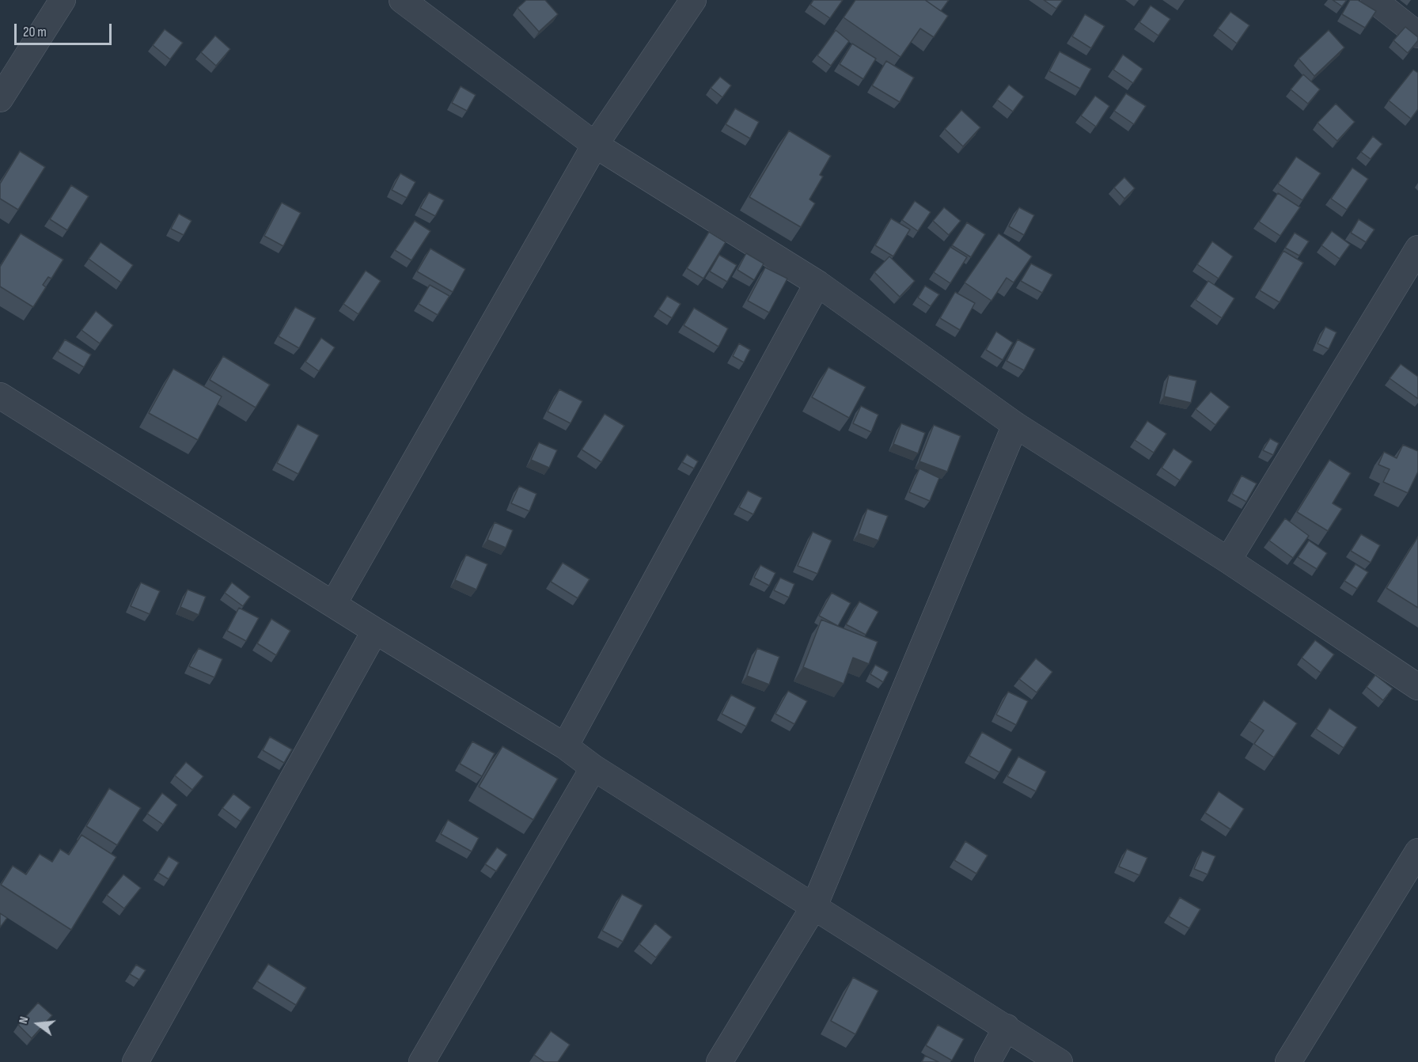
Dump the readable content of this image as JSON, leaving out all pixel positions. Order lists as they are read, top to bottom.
{
  "scale_bar": "20 m",
  "north": "left"
}
